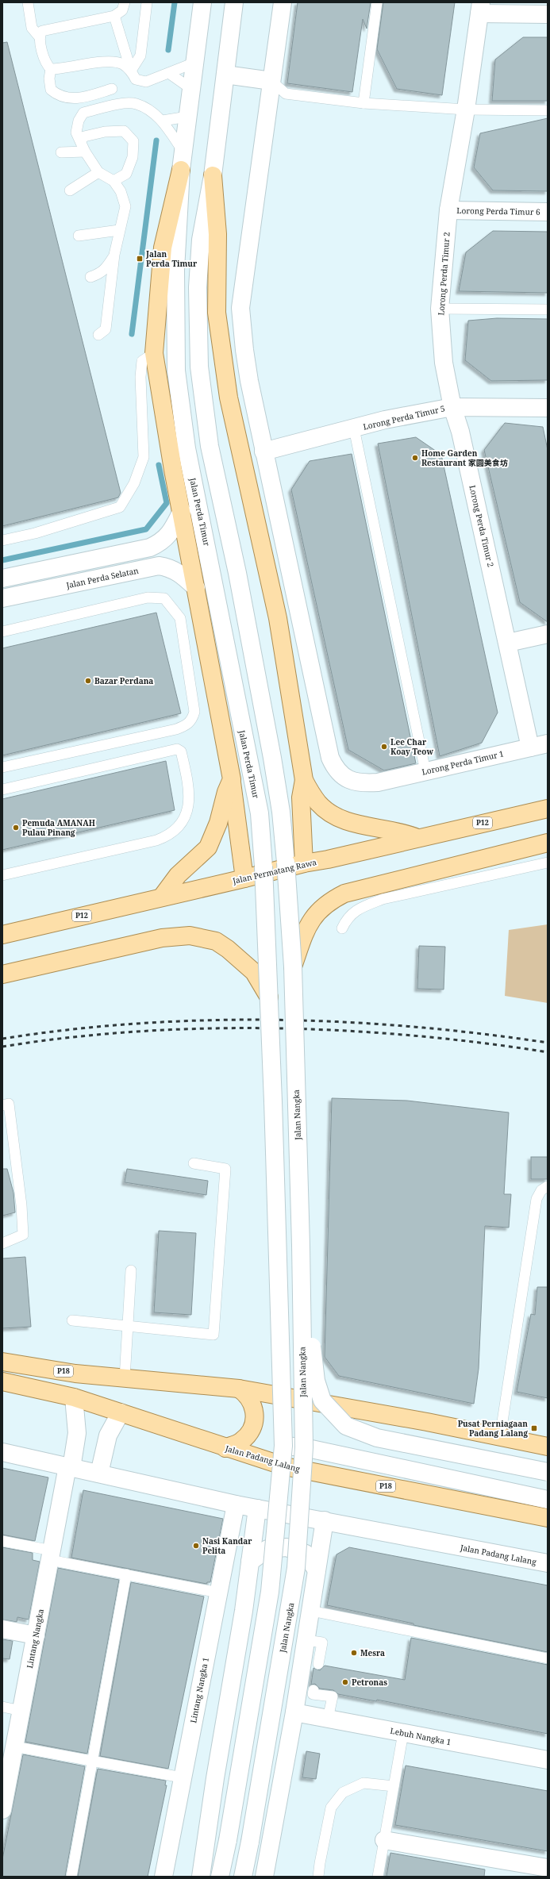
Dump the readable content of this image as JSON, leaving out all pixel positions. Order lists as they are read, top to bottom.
{
  "streets": {
    "main road": [
      "P12",
      "Jalan Permatang Rawa",
      "P18",
      "Jalan Padang Lalang"
    ],
    "street": [
      "Lorong Perda Timur 6",
      "Lorong Perda Timur 2",
      "Lorong Perda Timur 5",
      "Jalan Perda Timur",
      "Jalan Perda Selatan",
      "Lorong Perda Timur 1",
      "Jalan Nangka",
      "Lintang Nangka",
      "Lintang Nangka 1",
      "Lebuh Nangka 1"
    ]
  },
  "crossings": [
    ["Lorong Perda Timur 6", "Lorong Perda Timur 2"],
    ["Lorong Perda Timur 2", "Lorong Perda Timur 5"],
    ["Lorong Perda Timur 2", "Lorong Perda Timur 1"],
    ["Lorong Perda Timur 5", "Lorong Perda Timur 1"],
    ["Jalan Padang Lalang", "Lintang Nangka"],
    ["Jalan Padang Lalang", "Lintang Nangka 1"]
  ],
  "places": {
    "transit": ["Jalan Perda Timur", "Pusat Perniagaan Padang Lalang"],
    "other": [
      "Home Garden Restaurant 家圆美食坊",
      "Bazar Perdana",
      "Lee Char Koay Teow",
      "Pemuda AMANAH Pulau Pinang",
      "Nasi Kandar Pelita",
      "Mesra",
      "Petronas"
    ]
  }
}
